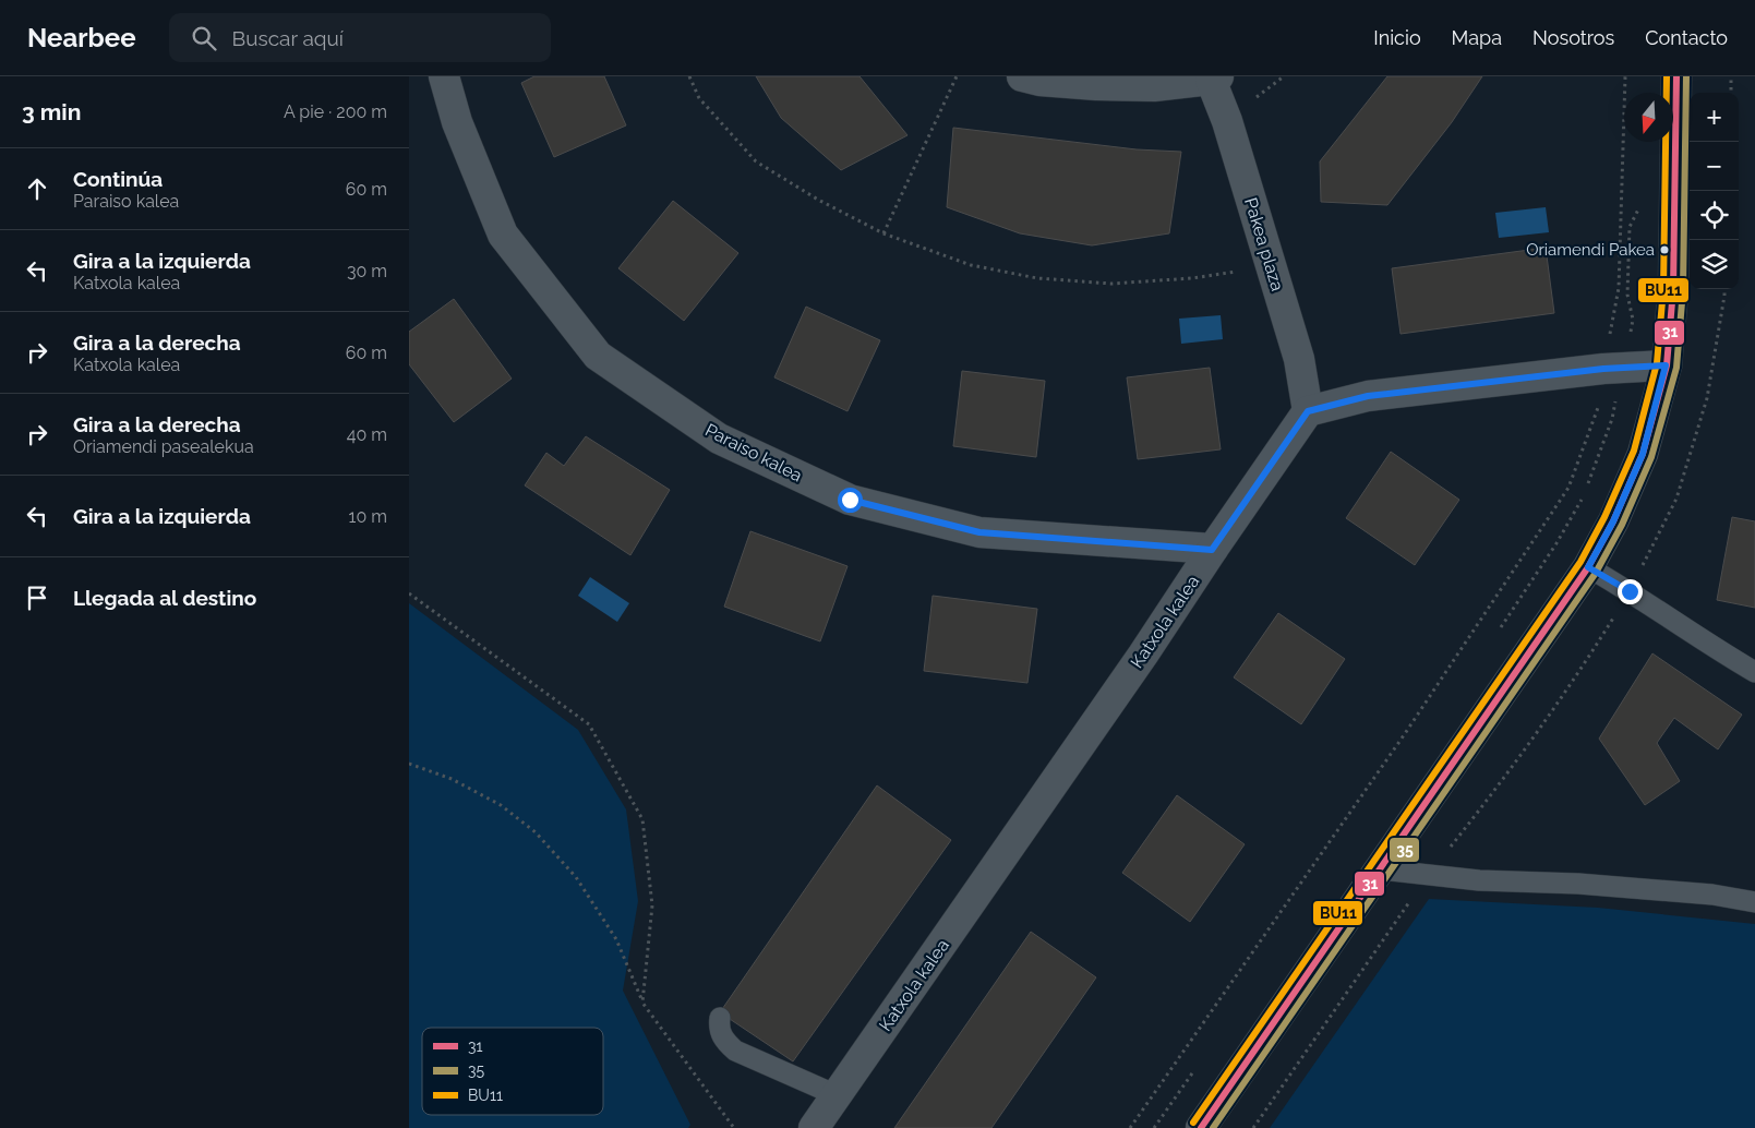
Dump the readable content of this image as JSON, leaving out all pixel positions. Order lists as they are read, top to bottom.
{
  "streets": {
    "street": ["Pakea plaza", "Paraiso kalea", "Katxola kalea"]
  },
  "crossings": [
    ["Pakea plaza", "Katxola kalea"],
    ["Paraiso kalea", "Katxola kalea"]
  ],
  "places": ["Oriamendi Pakea"],
  "lines": ["transit line 31", "transit line 35", "transit line BU11"],
  "legend": ["31", "35", "BU11"],
  "north": "bottom",
  "page": {
    "header": "Nearbee",
    "search": "Buscar aquí",
    "nav": [
      "Inicio",
      "Mapa",
      "Nosotros",
      "Contacto"
    ],
    "heading": ["3 min", "A pie · 200 m"],
    "map_buttons": ["+", "−"],
    "list": [
      ["Continúa", "Paraiso kalea", "60 m"],
      ["Gira a la izquierda", "Katxola kalea", "30 m"],
      ["Gira a la derecha", "Katxola kalea", "60 m"],
      ["Gira a la derecha", "Oriamendi pasealekua", "40 m"],
      ["Gira a la izquierda", "10 m"],
      "Llegada al destino"
    ]
  }
}
